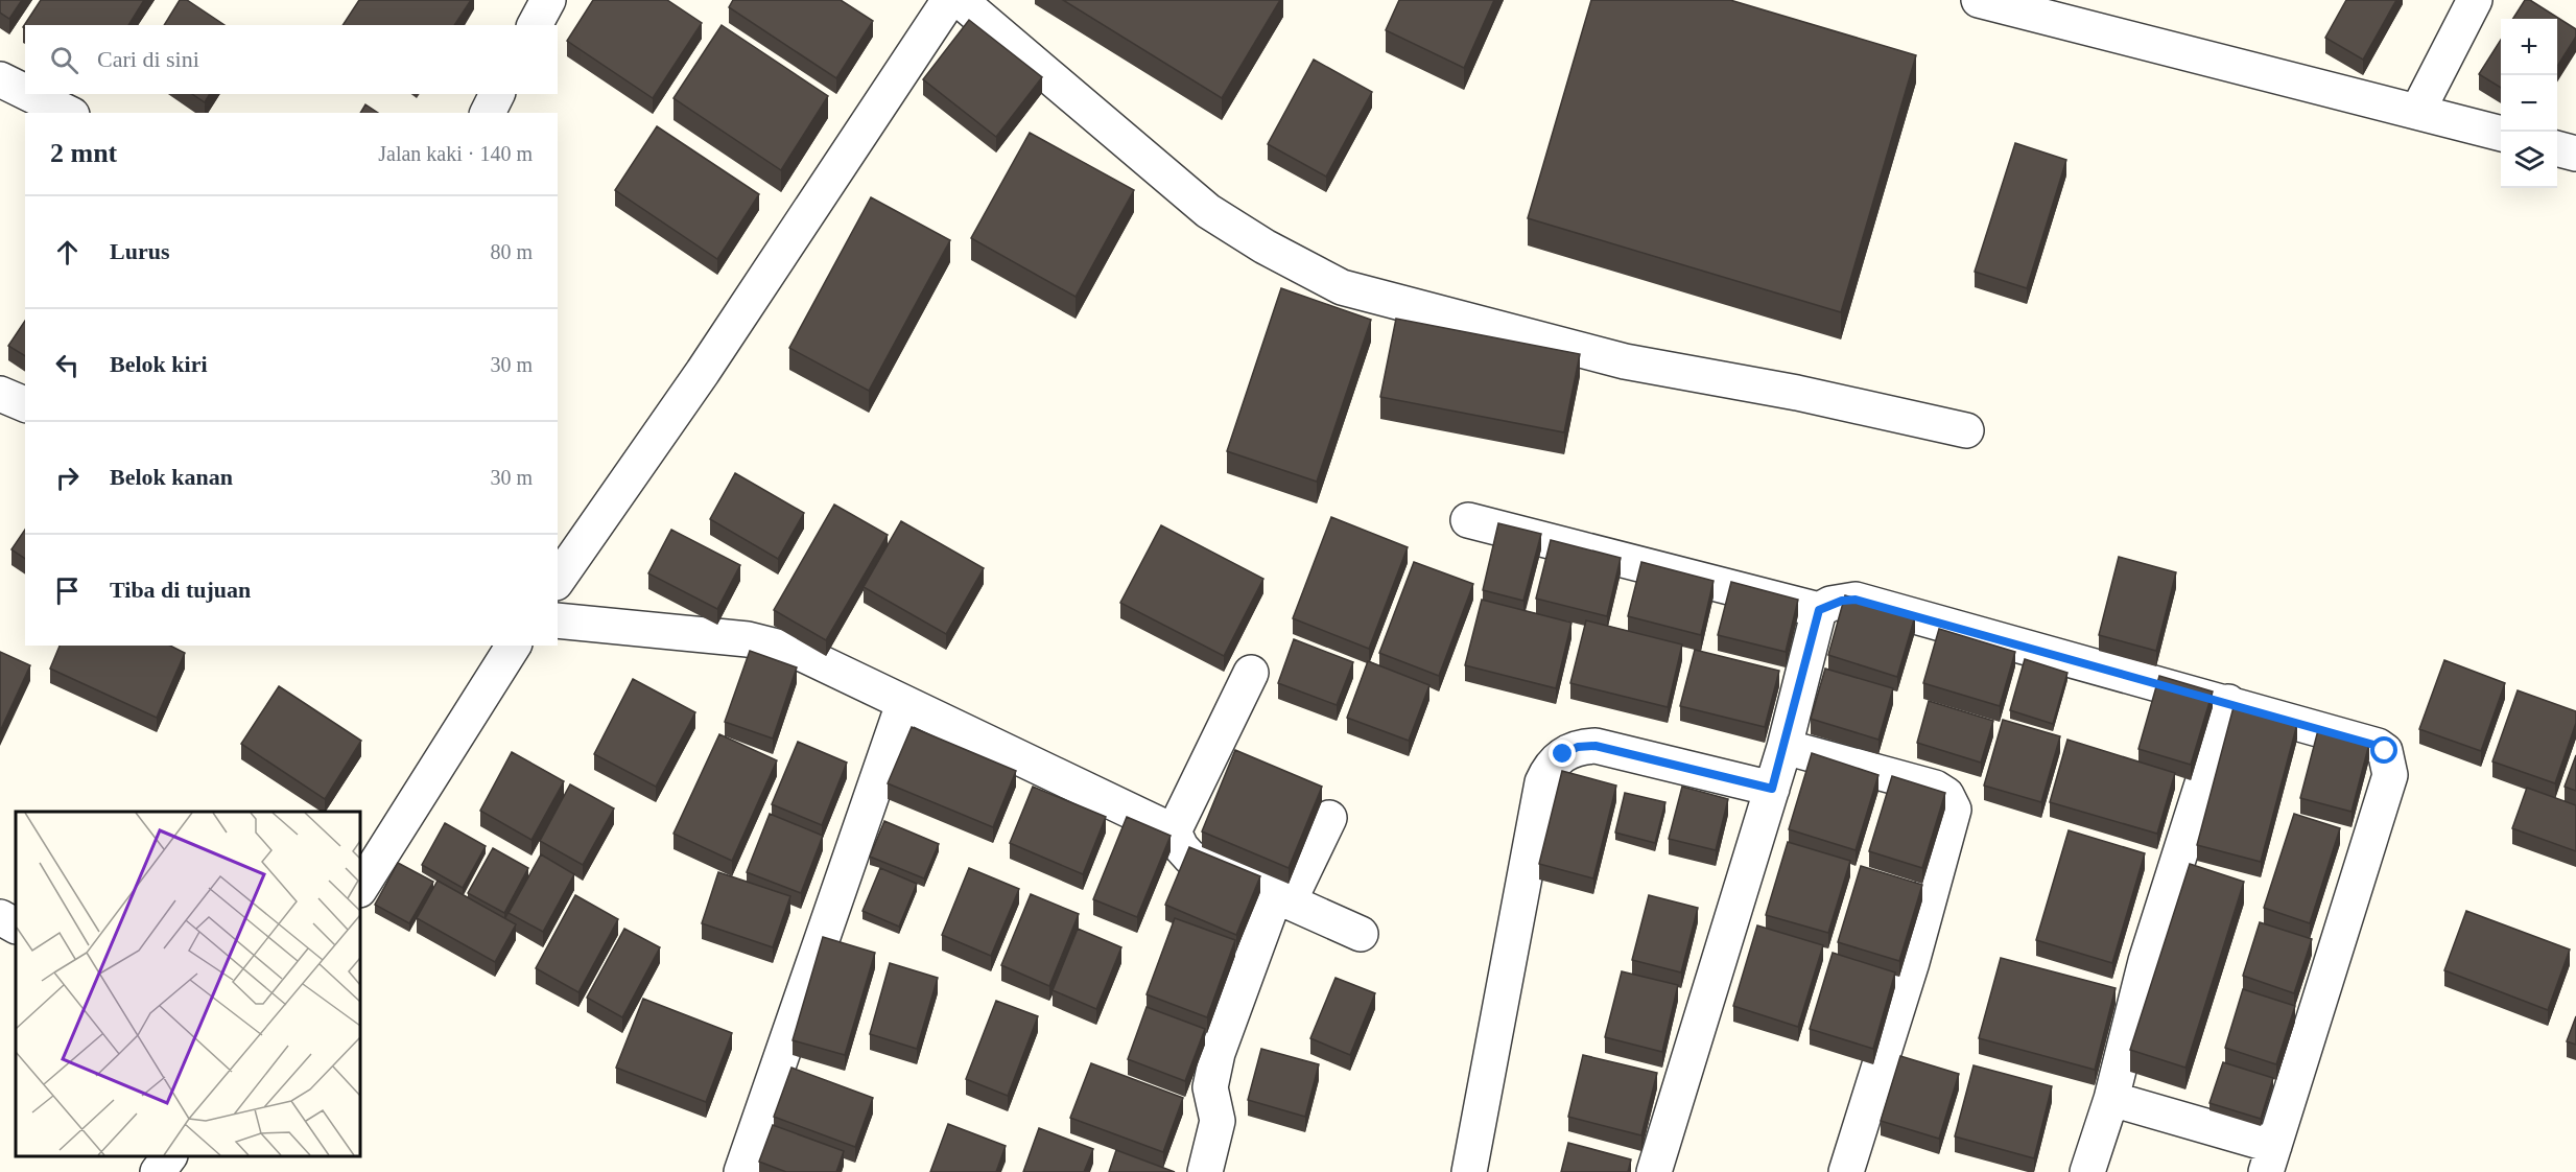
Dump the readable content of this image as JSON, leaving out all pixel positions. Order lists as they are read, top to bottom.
{
  "page": {
    "map_buttons": ["+", "−"],
    "search": "Cari di sini",
    "heading": ["2 mnt", "Jalan kaki · 140 m"],
    "list": [
      ["Lurus", "80 m"],
      ["Belok kiri", "30 m"],
      ["Belok kanan", "30 m"],
      "Tiba di tujuan"
    ]
  }
}
